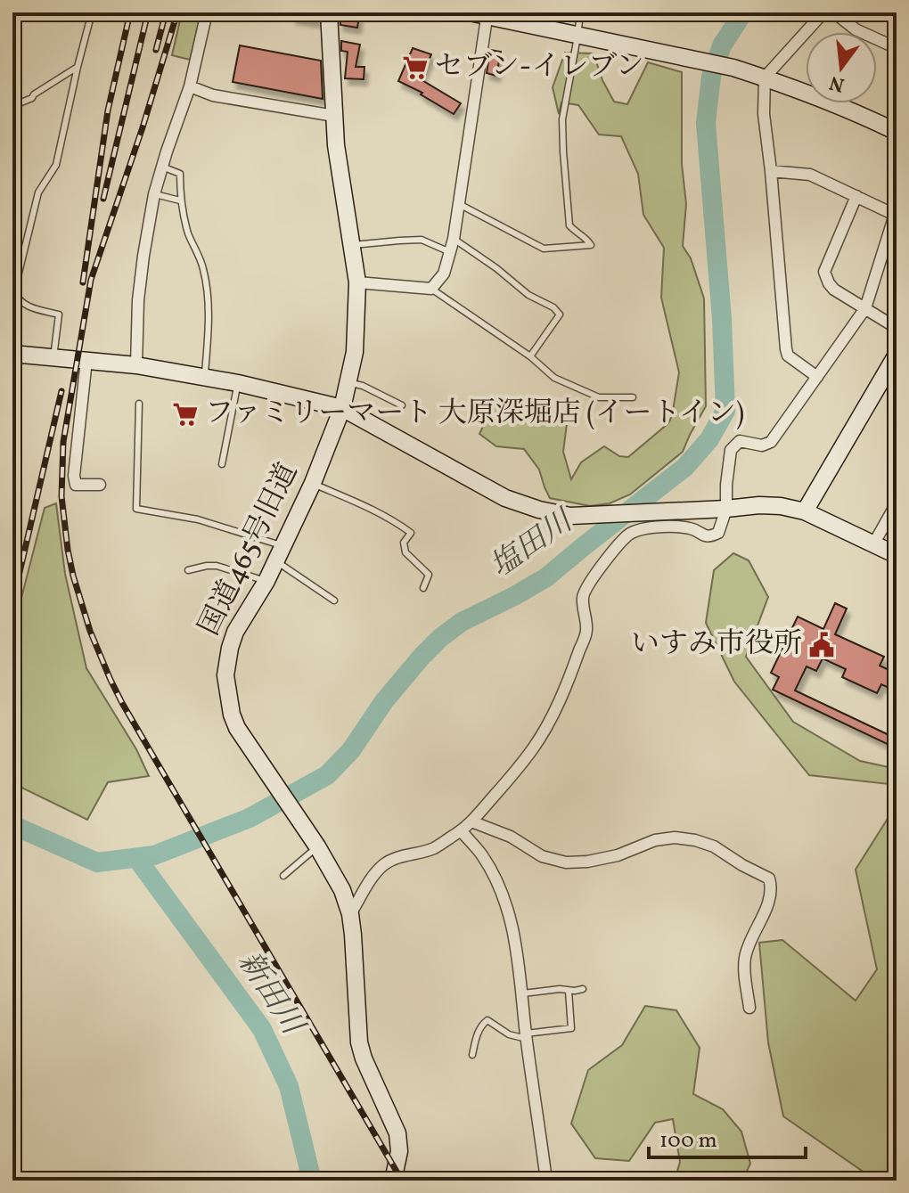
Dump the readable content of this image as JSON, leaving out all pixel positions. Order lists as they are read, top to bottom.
{
  "streets": {
    "street": ["国道465号旧道"]
  },
  "water": ["塩田川", "新田川"],
  "places": {
    "supermarket": ["セブン-イレブン", "ファミリーマート 大原深堀店 (イートイン)"],
    "public building": ["いすみ市役所"]
  },
  "scale_bar": "100 m",
  "north": "bottom"
}
